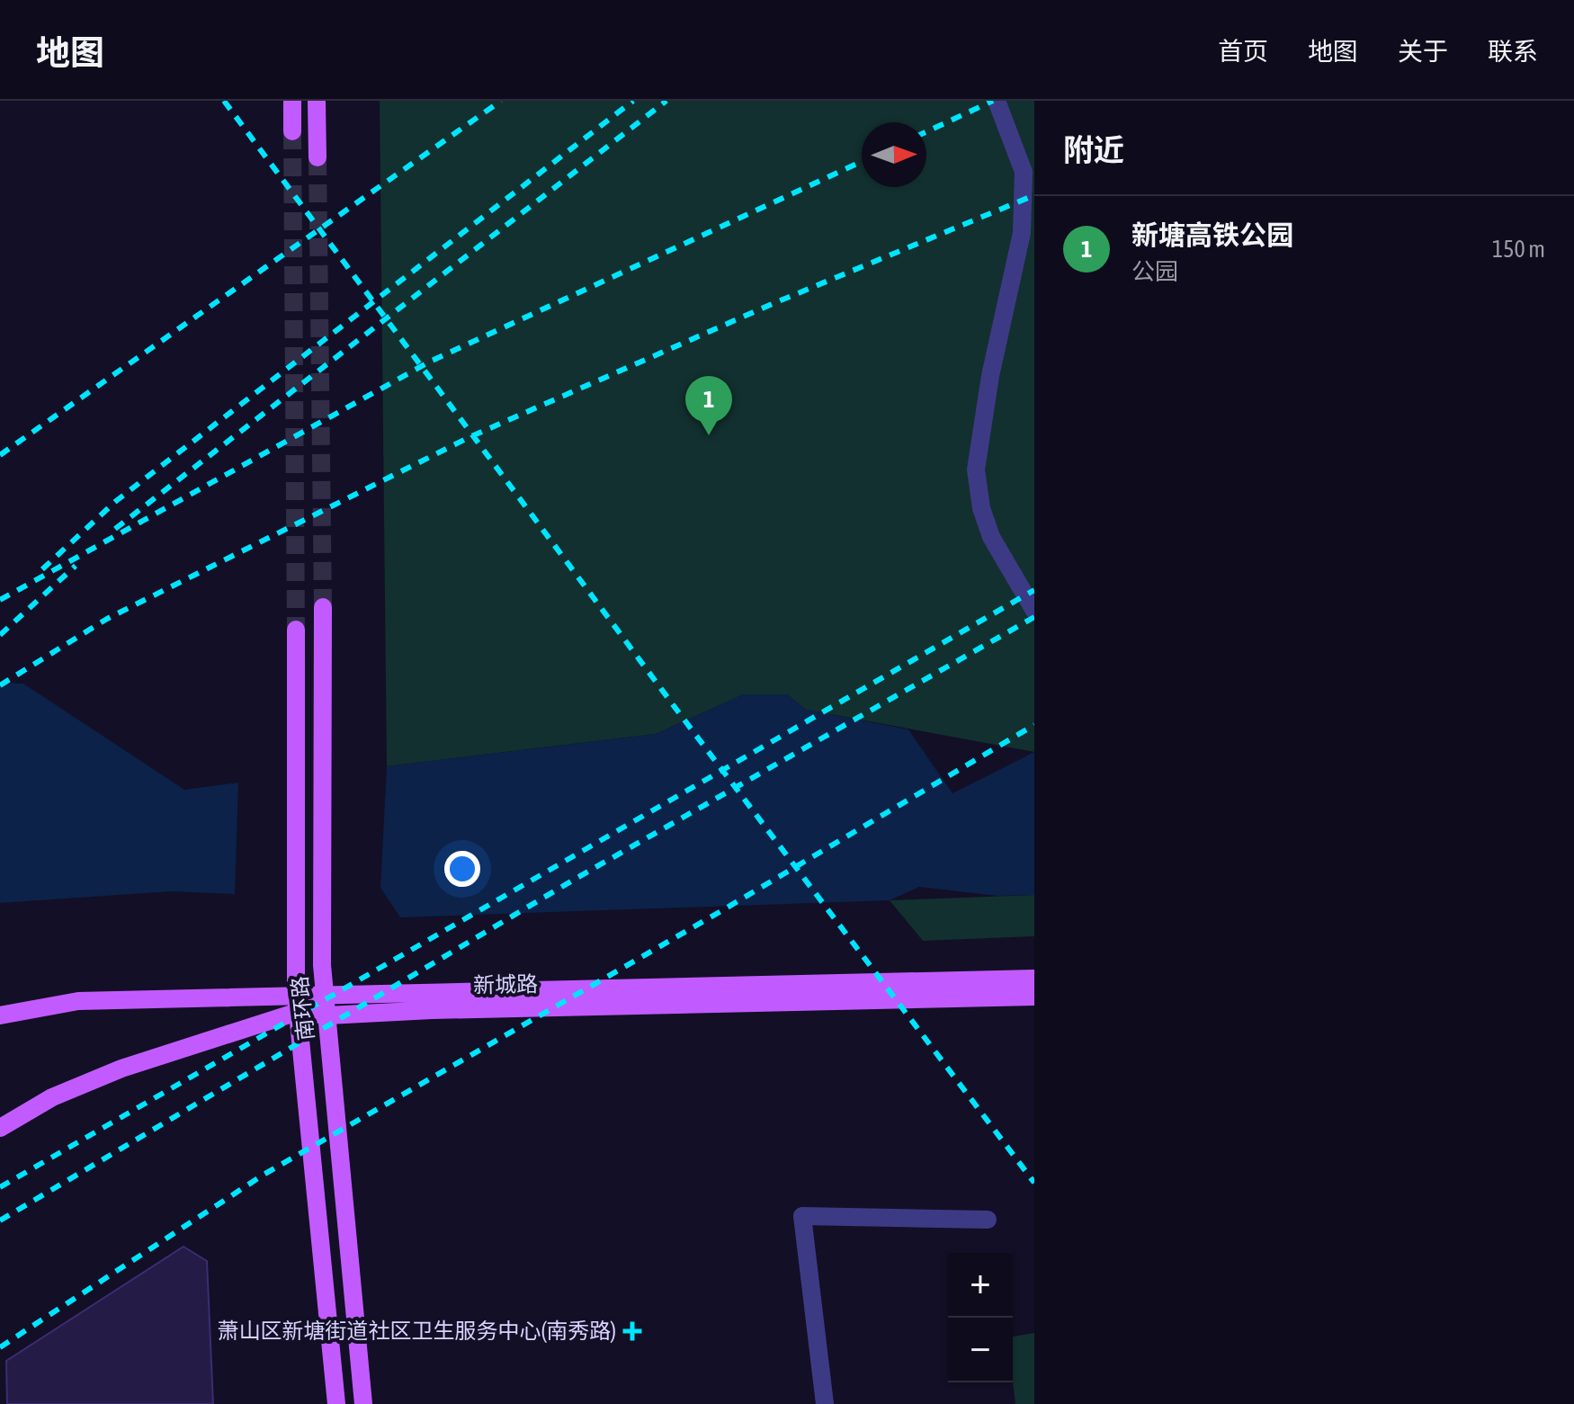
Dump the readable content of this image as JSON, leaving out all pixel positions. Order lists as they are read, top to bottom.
{
  "streets": {
    "main road": ["新城路", "南环路"]
  },
  "crossings": [
    ["新城路", "南环路"]
  ],
  "places": {
    "health": ["萧山区新塘街道社区卫生服务中心(南秀路)"]
  },
  "north": "right",
  "page": {
    "header": "地图",
    "nav": [
      "首页",
      "地图",
      "关于",
      "联系"
    ],
    "heading": "附近",
    "list": [
      {
        "mark": "1",
        "name": "新塘高铁公园",
        "note": "公园",
        "value": "150 m"
      }
    ],
    "pins": "1",
    "map_buttons": ["+", "−"]
  }
}
